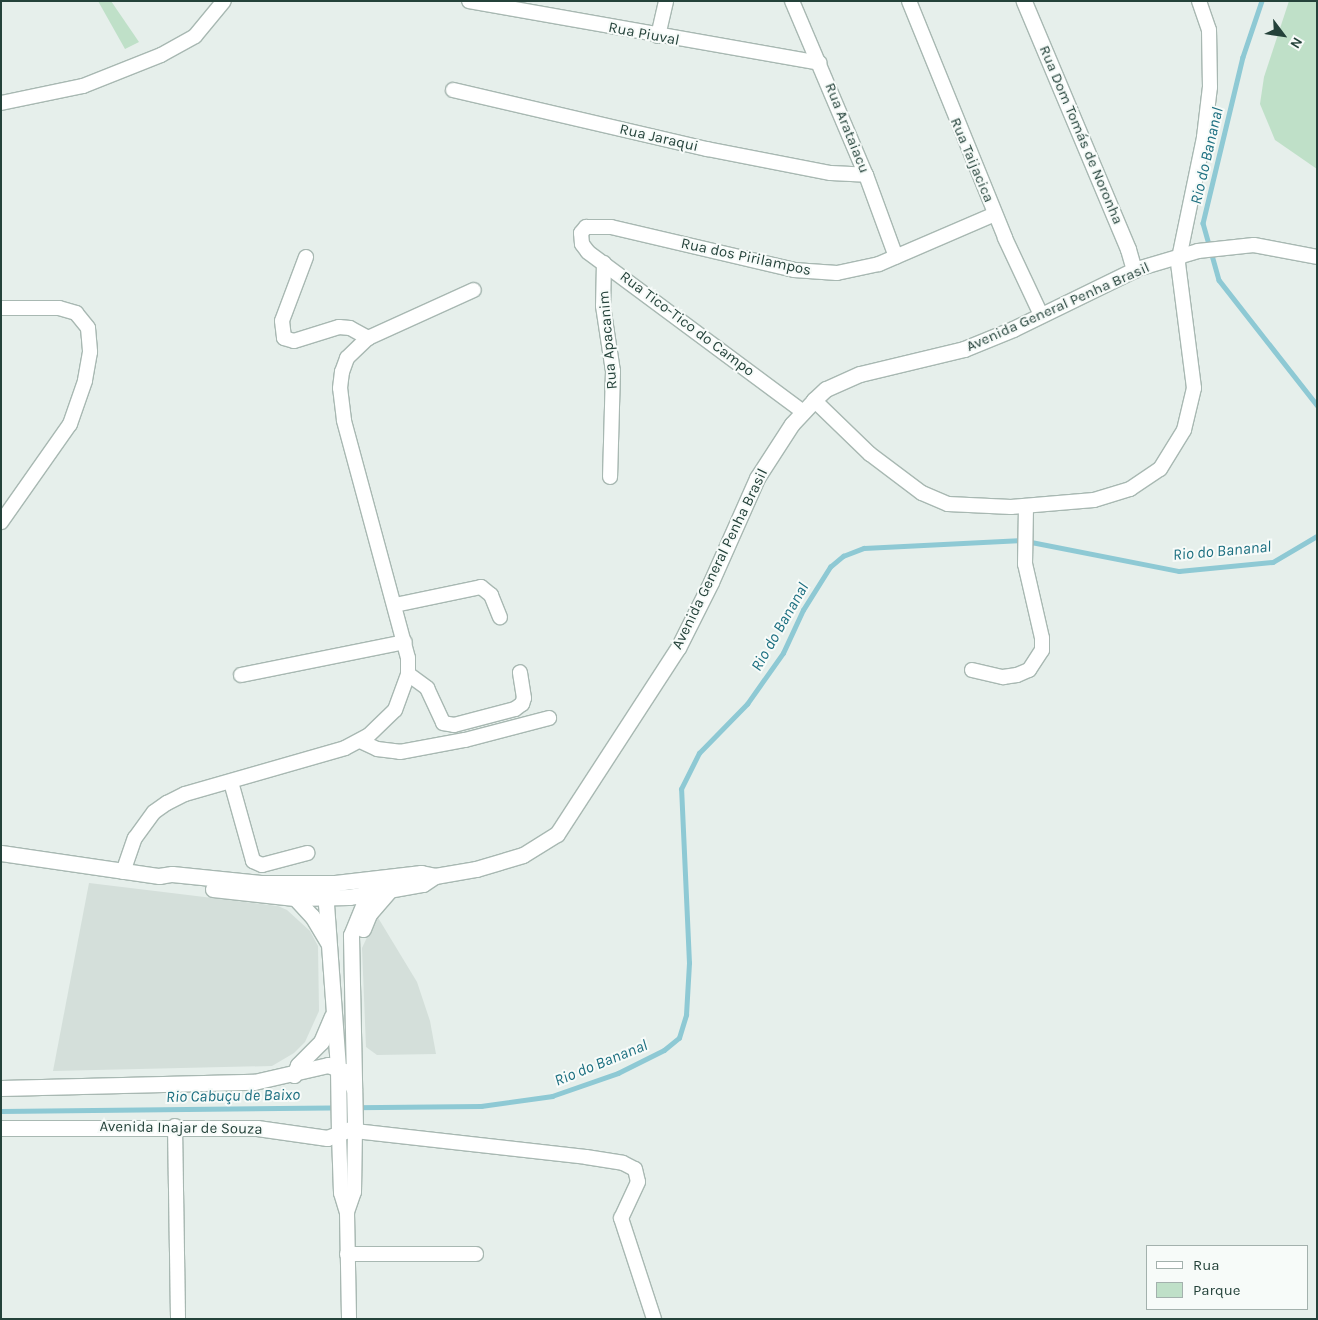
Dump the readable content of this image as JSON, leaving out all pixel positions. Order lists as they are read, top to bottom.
{
  "streets": {
    "main road": ["Rua Dom Tomás de Noronha", "Avenida General Penha Brasil", "Avenida Inajar de Souza"],
    "street": [
      "Rua Piuval",
      "Rua Arataiacu",
      "Rua Jaraqui",
      "Rua Taijacica",
      "Rua dos Pirilampos",
      "Rua Tico-Tico do Campo",
      "Rua Apacanim"
    ]
  },
  "crossings": [
    ["Rua Piuval", "Rua Arataiacu"],
    ["Rua Arataiacu", "Rua Jaraqui"],
    ["Rua Arataiacu", "Rua dos Pirilampos"],
    ["Rua Dom Tomás de Noronha", "Avenida General Penha Brasil"],
    ["Rua Taijacica", "Rua dos Pirilampos"],
    ["Rua Taijacica", "Avenida General Penha Brasil"],
    ["Rua dos Pirilampos", "Rua Tico-Tico do Campo"],
    ["Avenida General Penha Brasil", "Rua Tico-Tico do Campo"],
    ["Rua Tico-Tico do Campo", "Rua Apacanim"]
  ],
  "water": ["Rio do Bananal", "Rio Cabuçu de Baixo"],
  "legend": ["Rua", "Parque"],
  "north": "bottom right"
}
